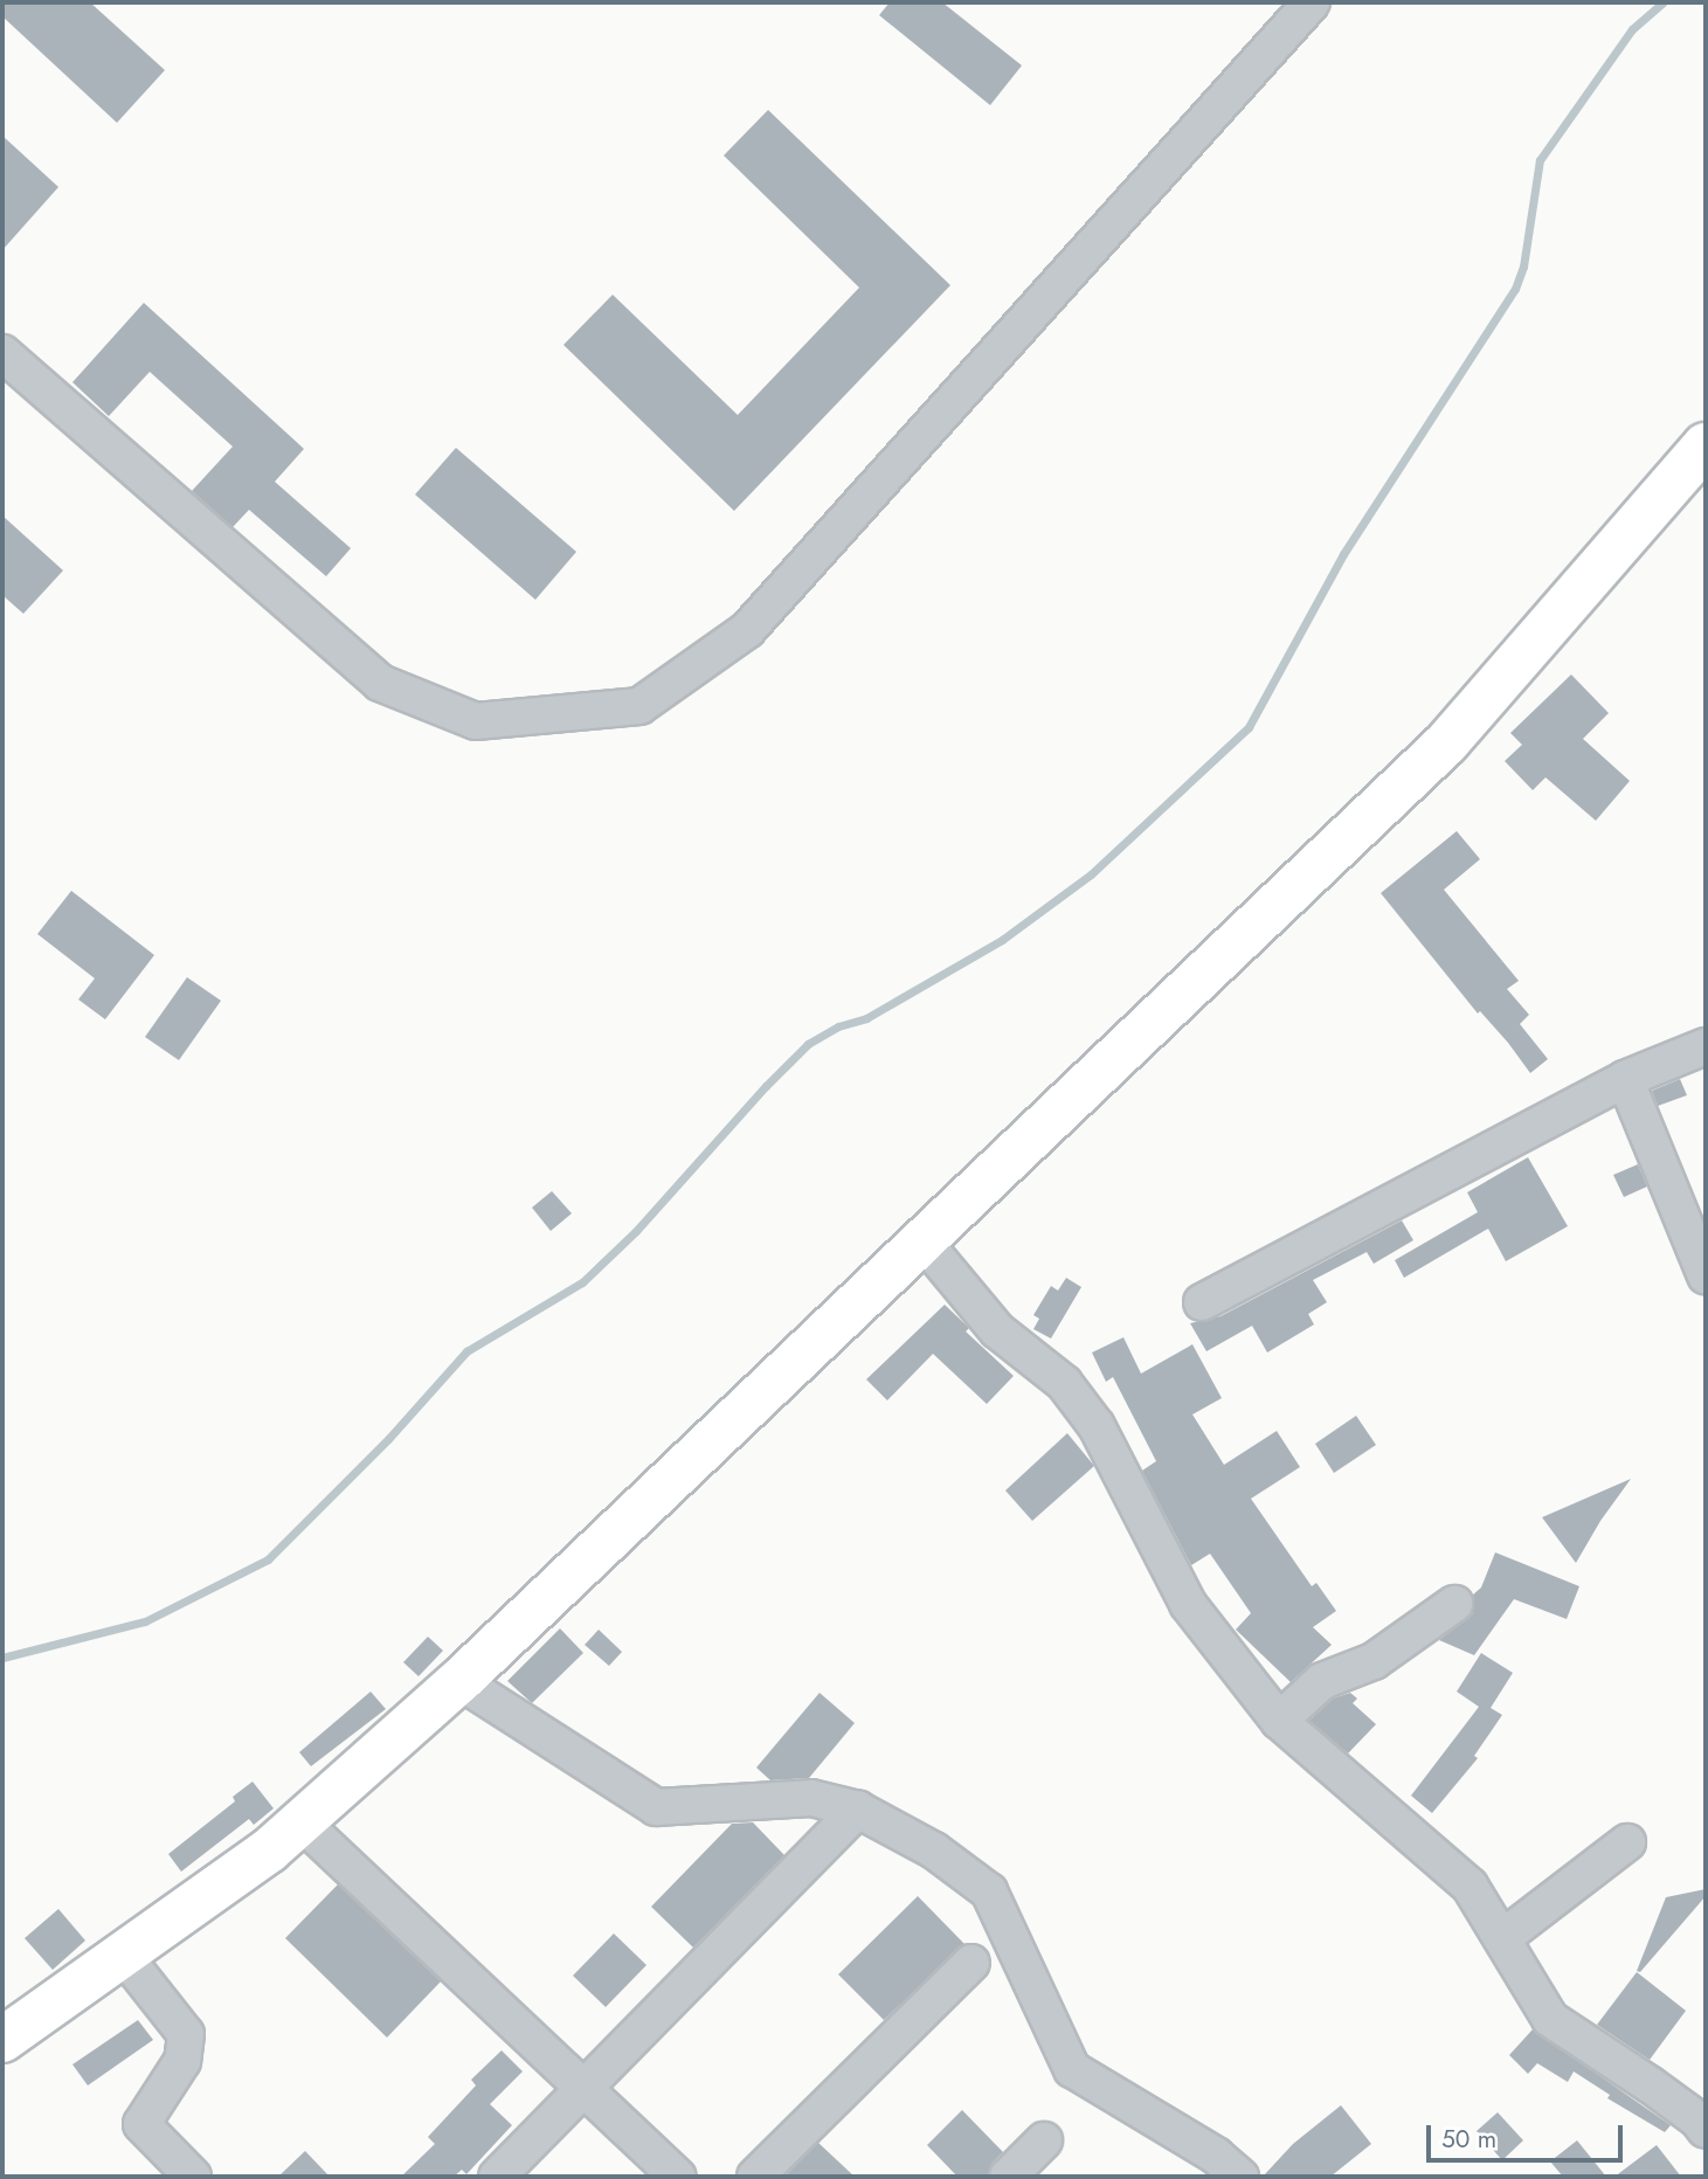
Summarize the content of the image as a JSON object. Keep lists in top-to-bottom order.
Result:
{
  "scale_bar": "50 m"
}
